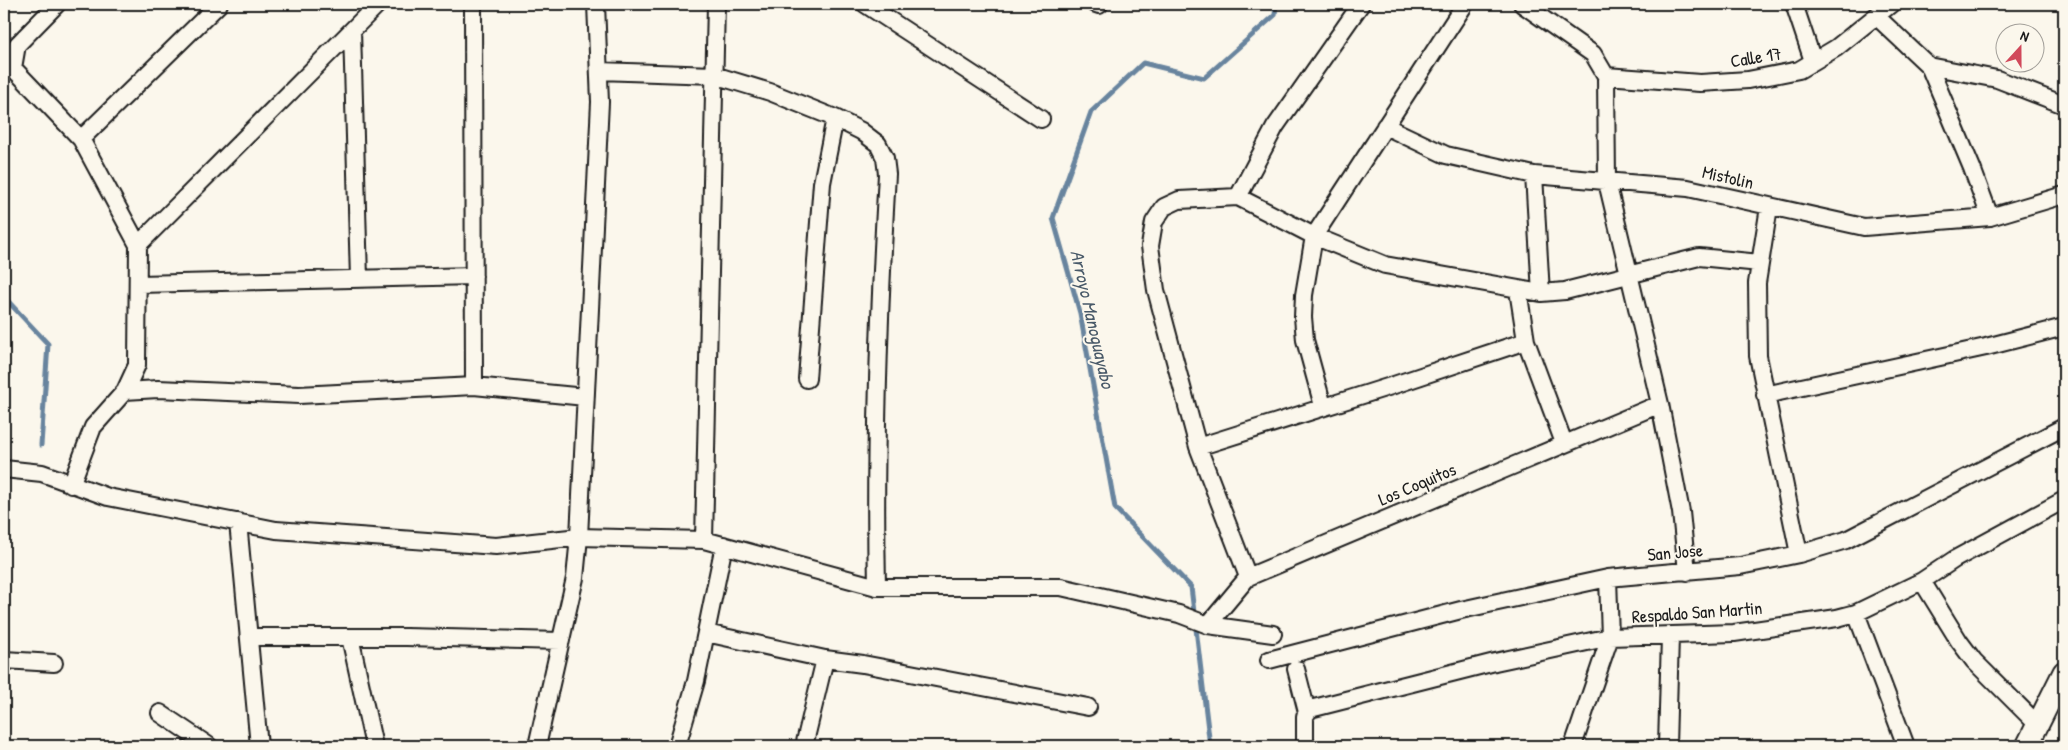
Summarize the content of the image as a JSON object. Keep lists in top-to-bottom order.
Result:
{
  "streets": {
    "street": [
      "Calle 17",
      "Mistolin",
      "Los Coquitos",
      "San Jose",
      "Respaldo San Martin"
    ]
  },
  "water": ["Arroyo Manoguayabo"],
  "north": "top"
}
